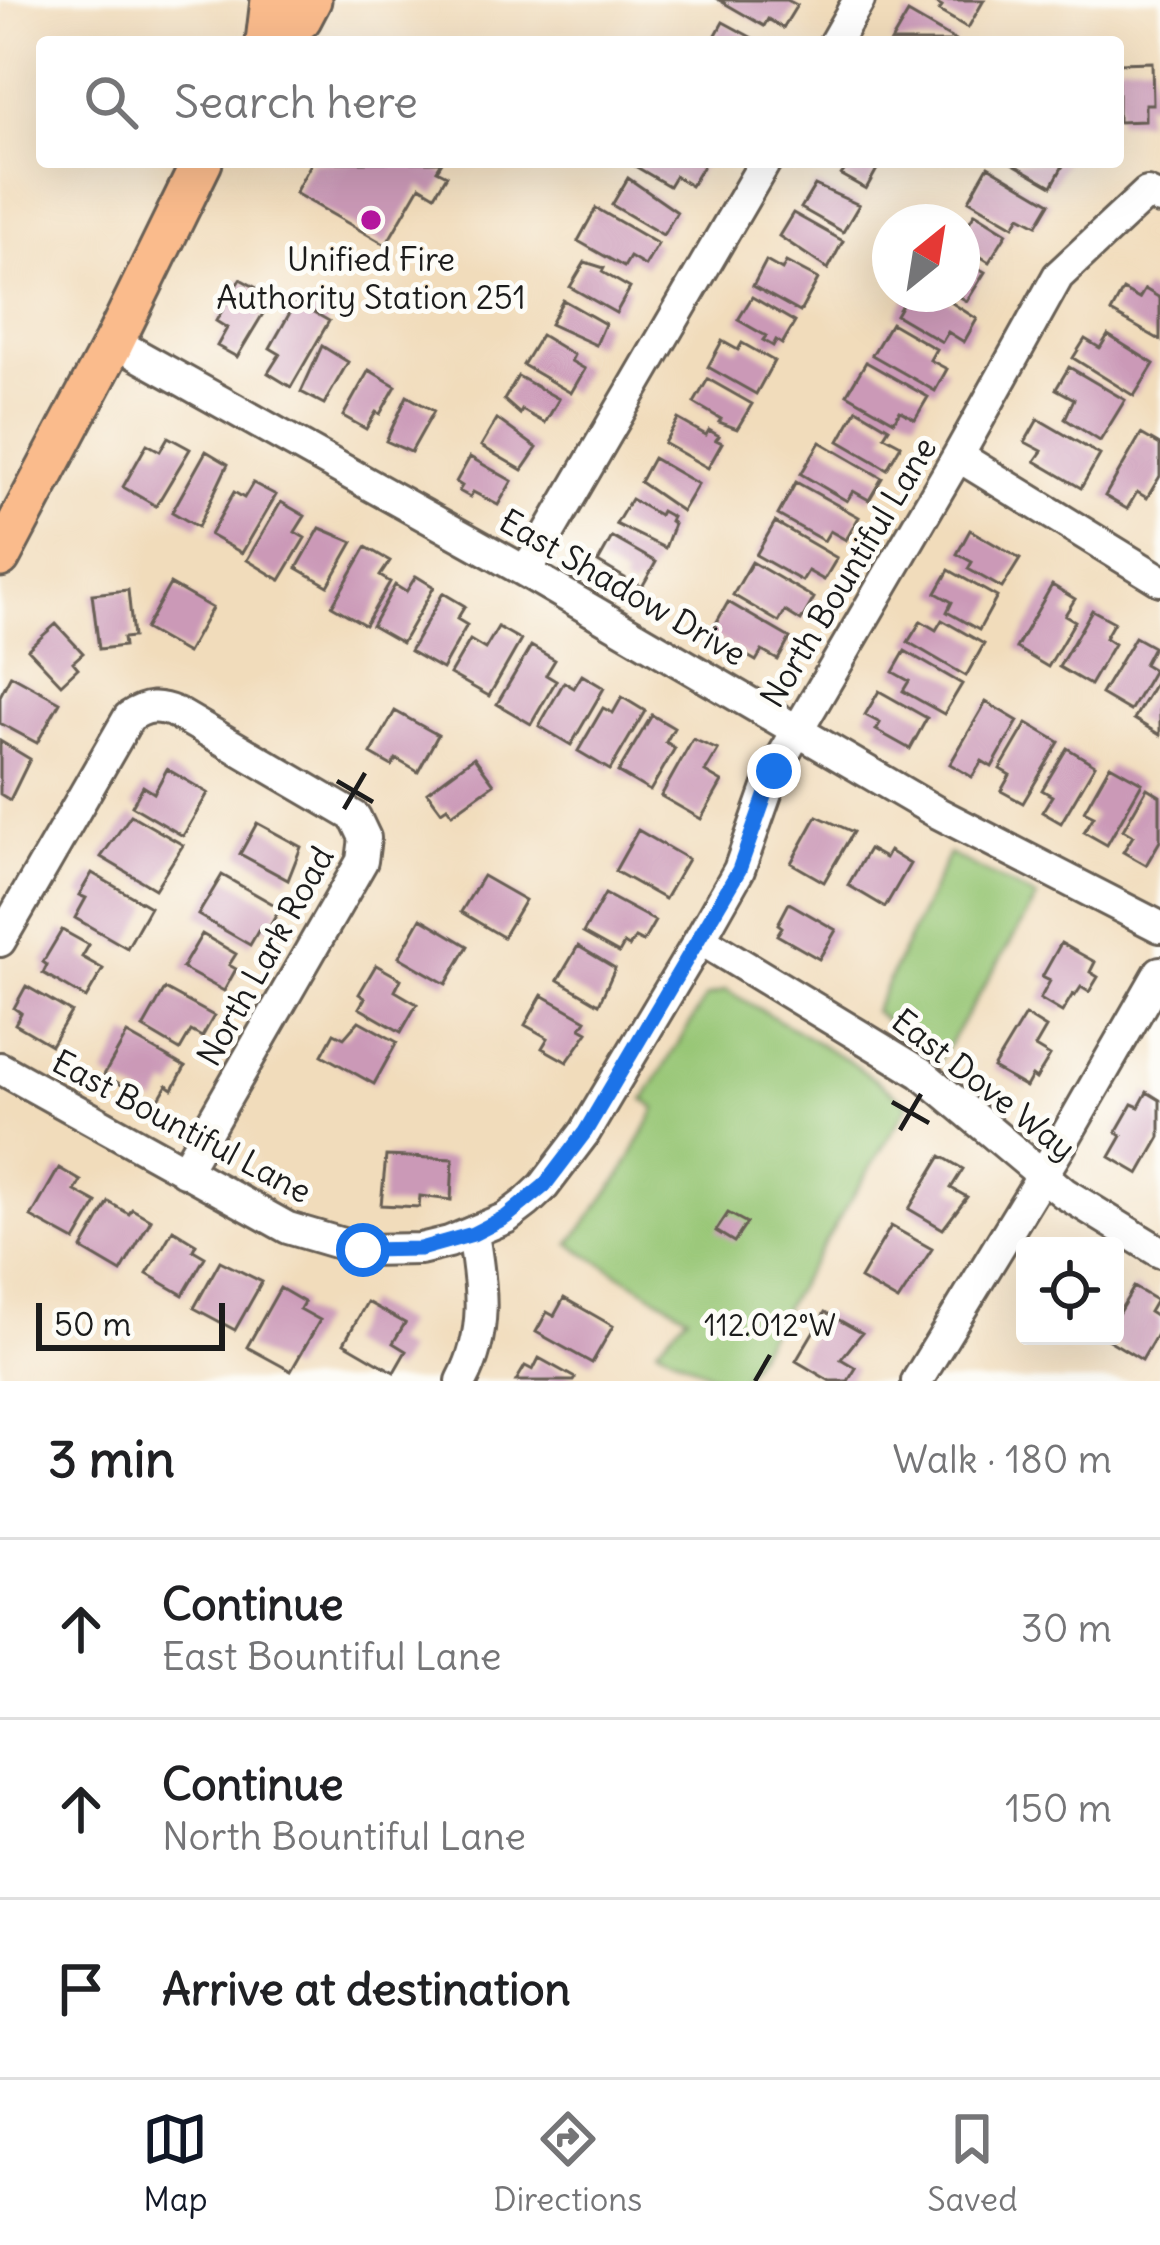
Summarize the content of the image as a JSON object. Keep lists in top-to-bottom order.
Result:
{
  "streets": {
    "street": [
      "North Bountiful Lane",
      "East Shadow Drive",
      "North Lark Road",
      "East Dove Way",
      "East Bountiful Lane"
    ]
  },
  "crossings": [
    ["North Bountiful Lane", "East Shadow Drive"],
    ["North Bountiful Lane", "East Dove Way"],
    ["North Bountiful Lane", "East Bountiful Lane"],
    ["North Lark Road", "East Bountiful Lane"]
  ],
  "places": ["Unified Fire Authority Station 251"],
  "scale_bar": "50 m",
  "north": "top right",
  "page": {
    "search": "Search here",
    "scale": "50 m",
    "heading": ["3 min", "Walk · 180 m"],
    "list": [
      ["Continue", "East Bountiful Lane", "30 m"],
      ["Continue", "North Bountiful Lane", "150 m"],
      "Arrive at destination"
    ],
    "nav": ["Map", "Directions", "Saved"]
  },
  "coordinates": ["112.012°W"]
}
